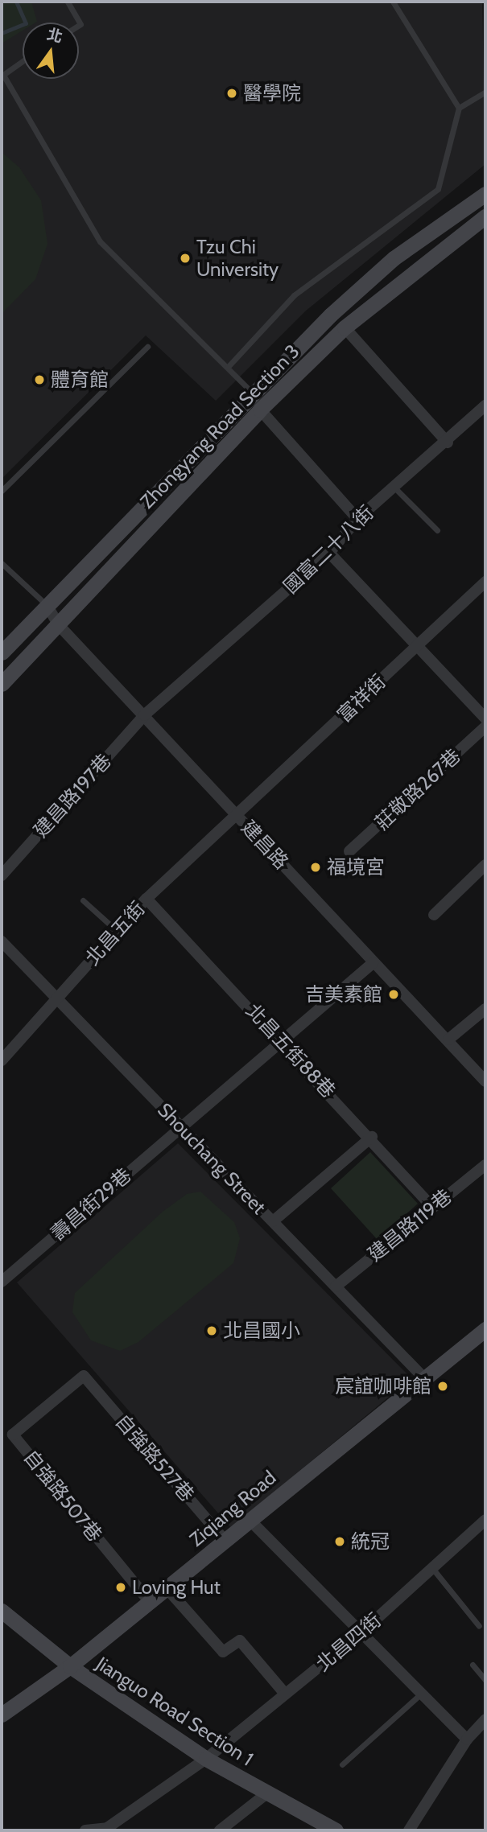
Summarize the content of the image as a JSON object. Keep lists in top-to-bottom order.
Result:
{
  "streets": {
    "street": [
      "Zhongyang Road Section 3",
      "國富二十八街",
      "富祥街",
      "莊敬路267巷",
      "建昌路197巷",
      "建昌路",
      "北昌五街",
      "北昌五街88巷",
      "Shouchang Street",
      "壽昌街29巷",
      "建昌路119巷",
      "自強路527巷",
      "自強路507巷",
      "Ziqiang Road",
      "北昌四街",
      "Jianguo Road Section 1"
    ]
  },
  "crossings": [
    ["Zhongyang Road Section 3", "建昌路"],
    ["國富二十八街", "建昌路197巷"],
    ["國富二十八街", "建昌路"],
    ["富祥街", "建昌路"],
    ["富祥街", "北昌五街"],
    ["建昌路197巷", "建昌路"],
    ["建昌路", "北昌五街"],
    ["建昌路", "壽昌街29巷"],
    ["北昌五街", "北昌五街88巷"],
    ["北昌五街", "Shouchang Street"],
    ["北昌五街88巷", "壽昌街29巷"],
    ["北昌五街88巷", "建昌路119巷"],
    ["Shouchang Street", "壽昌街29巷"],
    ["Shouchang Street", "建昌路119巷"],
    ["Shouchang Street", "Ziqiang Road"],
    ["自強路527巷", "自強路507巷"],
    ["自強路527巷", "Ziqiang Road"],
    ["自強路507巷", "Ziqiang Road"],
    ["Ziqiang Road", "Jianguo Road Section 1"],
    ["北昌四街", "Jianguo Road Section 1"]
  ],
  "places": [
    "醫學院",
    "Tzu Chi University",
    "體育館",
    "福境宮",
    "吉美素館",
    "北昌國小",
    "宸誼咖啡館",
    "統冠",
    "Loving Hut"
  ],
  "north": "top"
}
